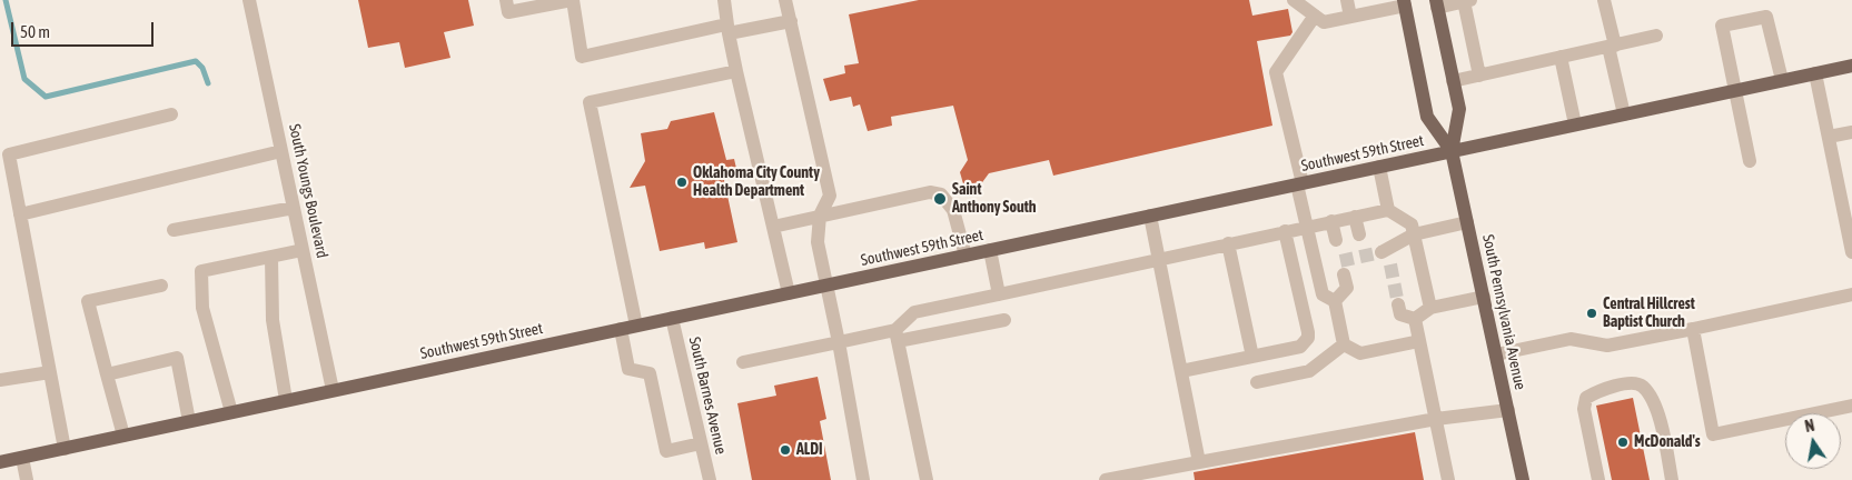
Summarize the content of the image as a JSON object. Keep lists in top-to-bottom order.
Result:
{
  "streets": {
    "main road": ["Southwest 59th Street", "South Pennsylvania Avenue"],
    "street": ["South Youngs Boulevard", "South Barnes Avenue"]
  },
  "crossings": [
    ["Southwest 59th Street", "South Youngs Boulevard"],
    ["Southwest 59th Street", "South Pennsylvania Avenue"],
    ["Southwest 59th Street", "South Barnes Avenue"]
  ],
  "places": [
    "Oklahoma City County Health Department",
    "Saint Anthony South",
    "Central Hillcrest Baptist Church",
    "McDonald's",
    "ALDI"
  ],
  "scale_bar": "50 m",
  "north": "top"
}
